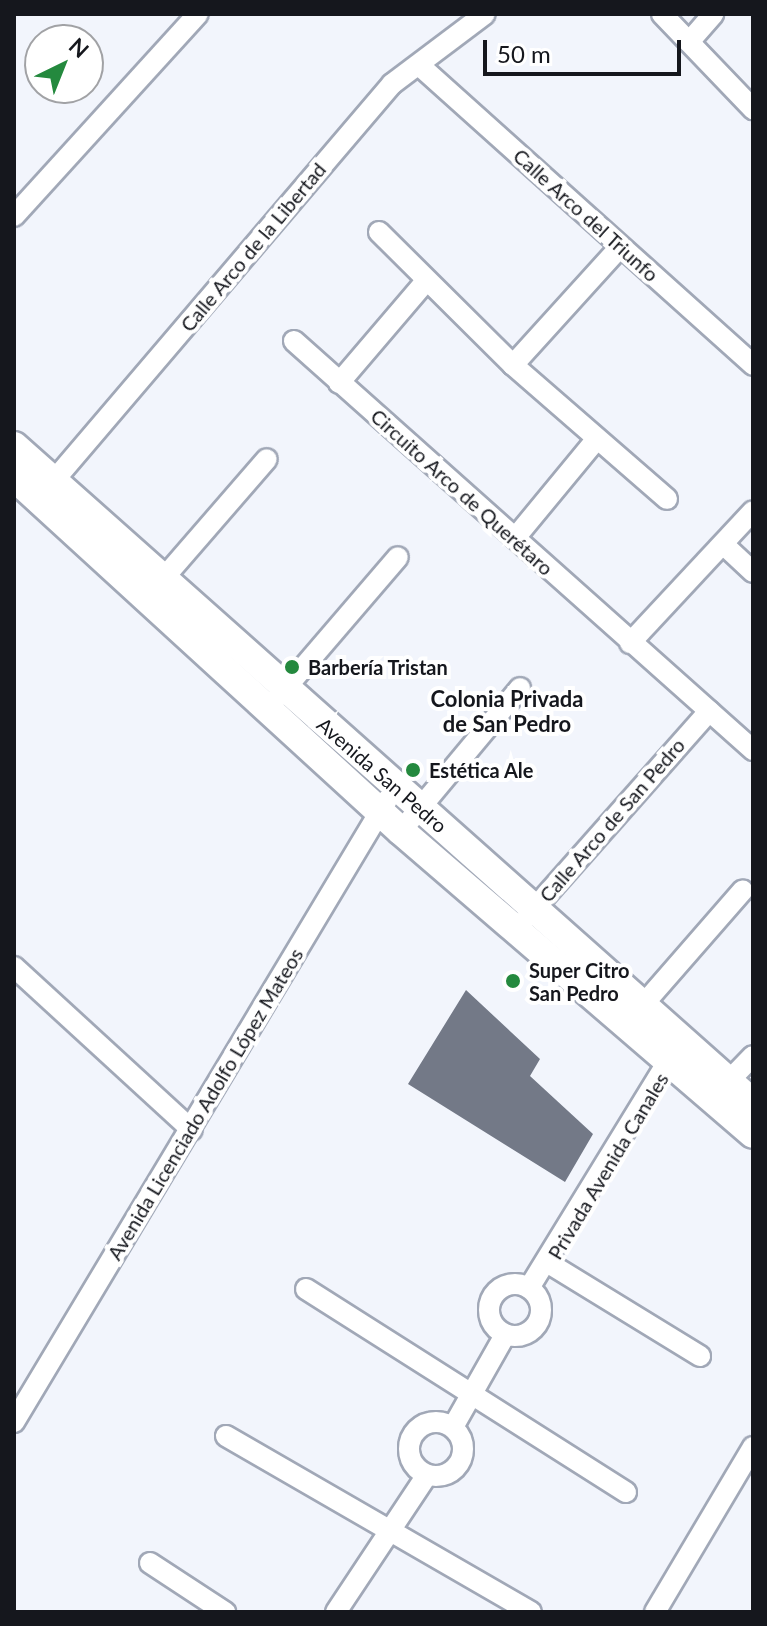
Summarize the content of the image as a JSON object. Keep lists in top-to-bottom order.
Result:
{
  "streets": {
    "main road": ["Avenida San Pedro"],
    "street": [
      "Calle Arco del Triunfo",
      "Calle Arco de la Libertad",
      "Circuito Arco de Querétaro",
      "Calle Arco de San Pedro",
      "Avenida Licenciado Adolfo López Mateos",
      "Privada Avenida Canales"
    ]
  },
  "crossings": [
    ["Calle Arco del Triunfo", "Calle Arco de la Libertad"],
    ["Calle Arco de la Libertad", "Avenida San Pedro"],
    ["Circuito Arco de Querétaro", "Calle Arco de San Pedro"],
    ["Avenida San Pedro", "Calle Arco de San Pedro"],
    ["Avenida San Pedro", "Avenida Licenciado Adolfo López Mateos"],
    ["Avenida San Pedro", "Privada Avenida Canales"]
  ],
  "districts": ["Colonia Privada de San Pedro"],
  "places": ["Barbería Tristan", "Estética Ale", "Super Citro San Pedro"],
  "scale_bar": "50 m",
  "north": "top right"
}
